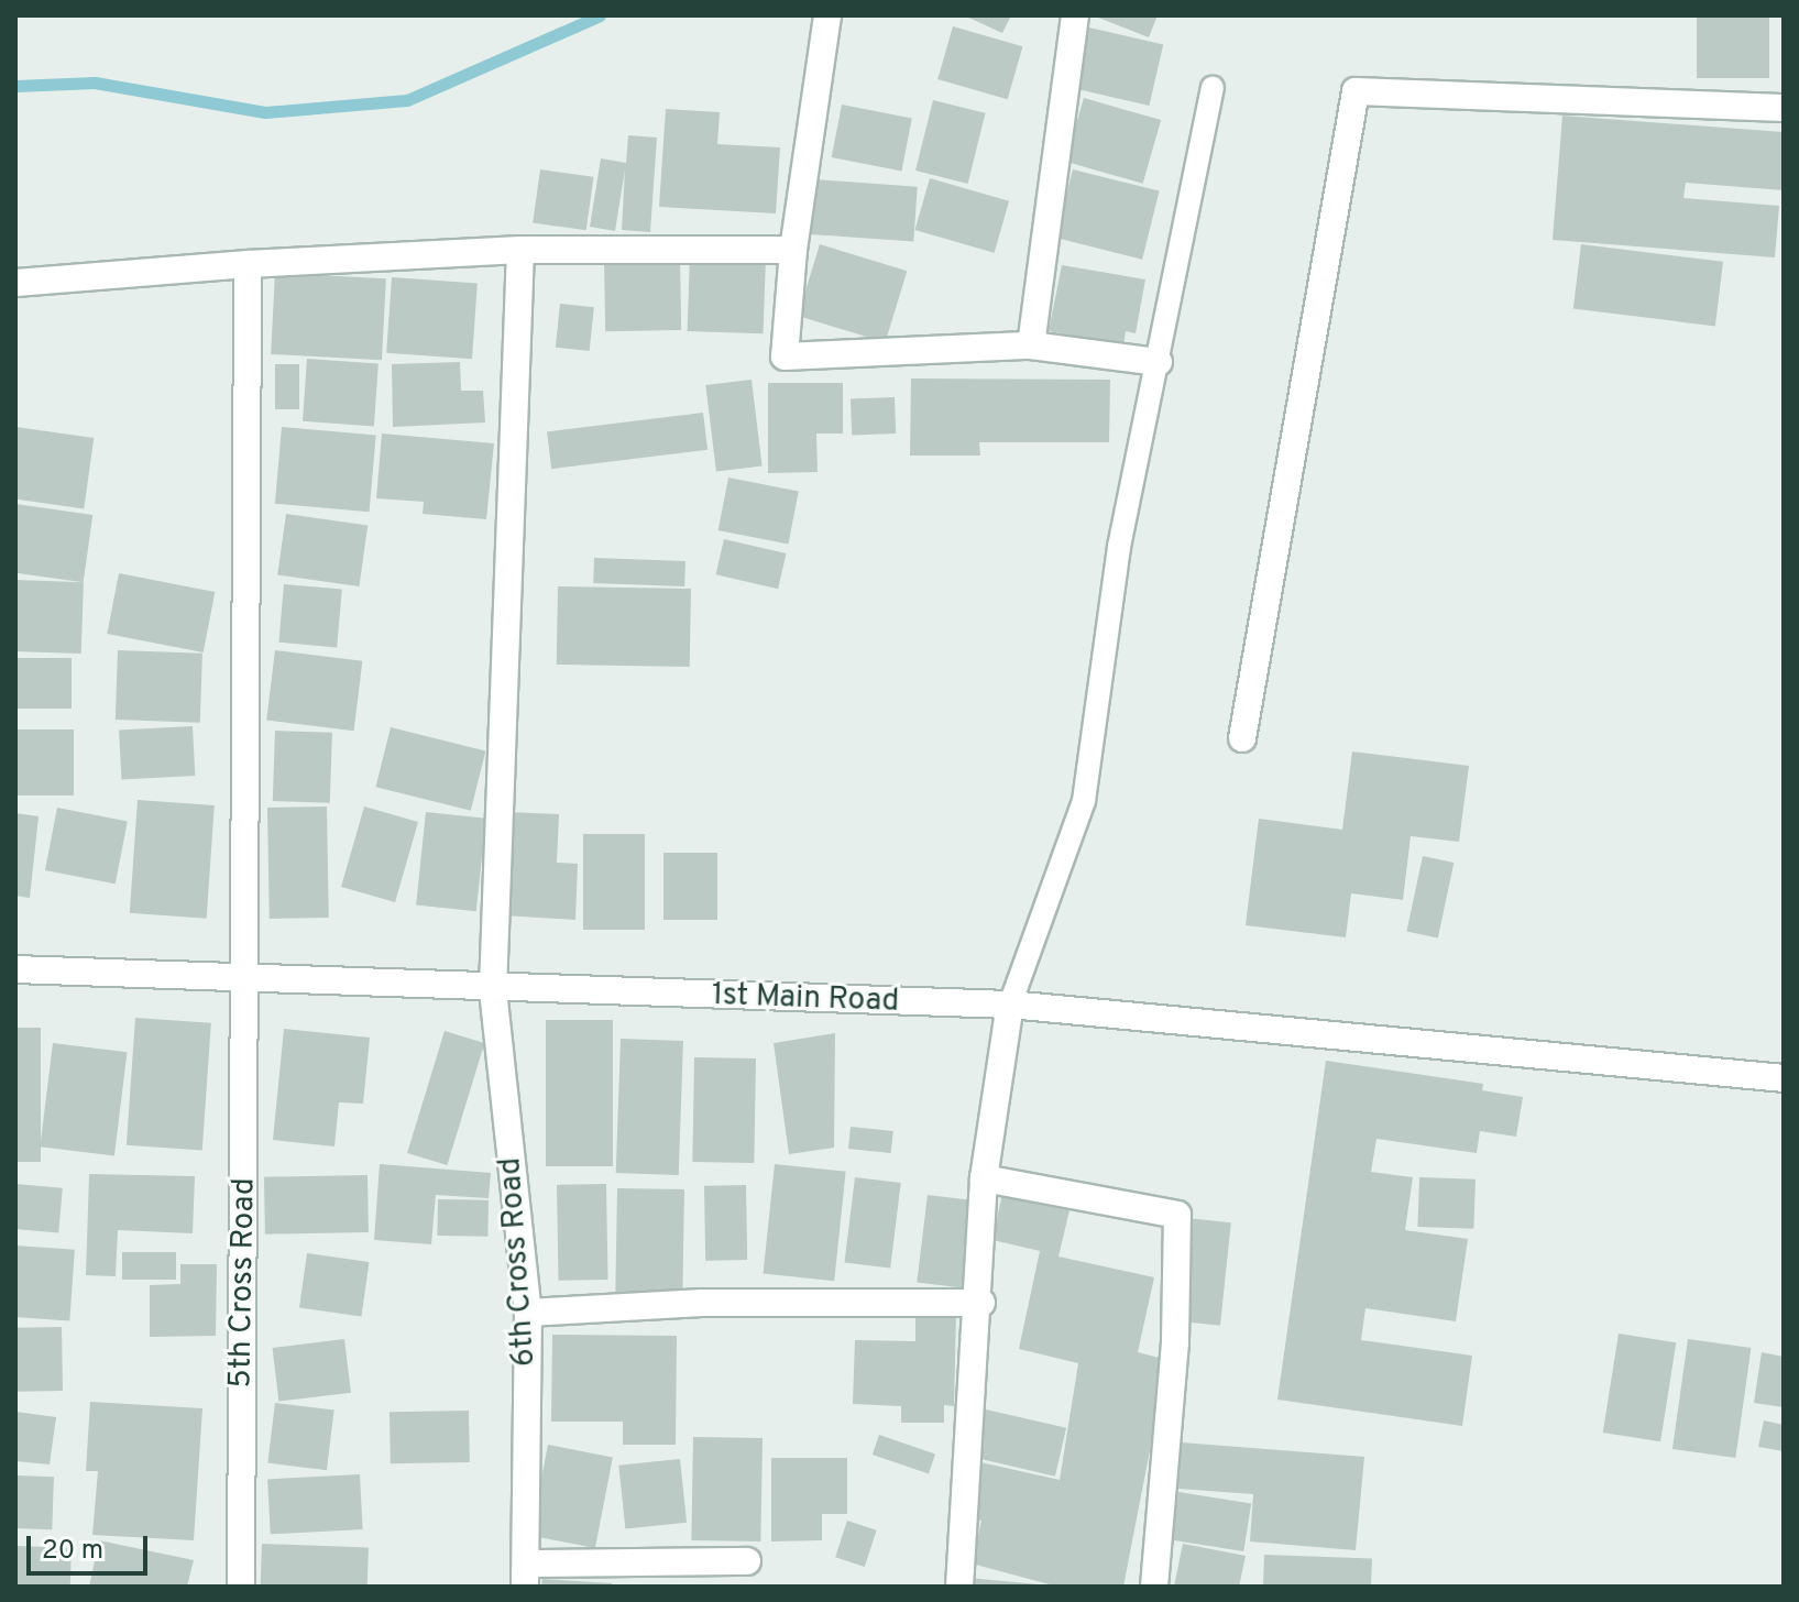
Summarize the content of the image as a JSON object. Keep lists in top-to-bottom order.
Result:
{
  "streets": {
    "street": ["1st Main Road", "6th Cross Road", "5th Cross Road"]
  },
  "crossings": [
    ["1st Main Road", "6th Cross Road"],
    ["1st Main Road", "5th Cross Road"]
  ],
  "scale_bar": "20 m"
}
